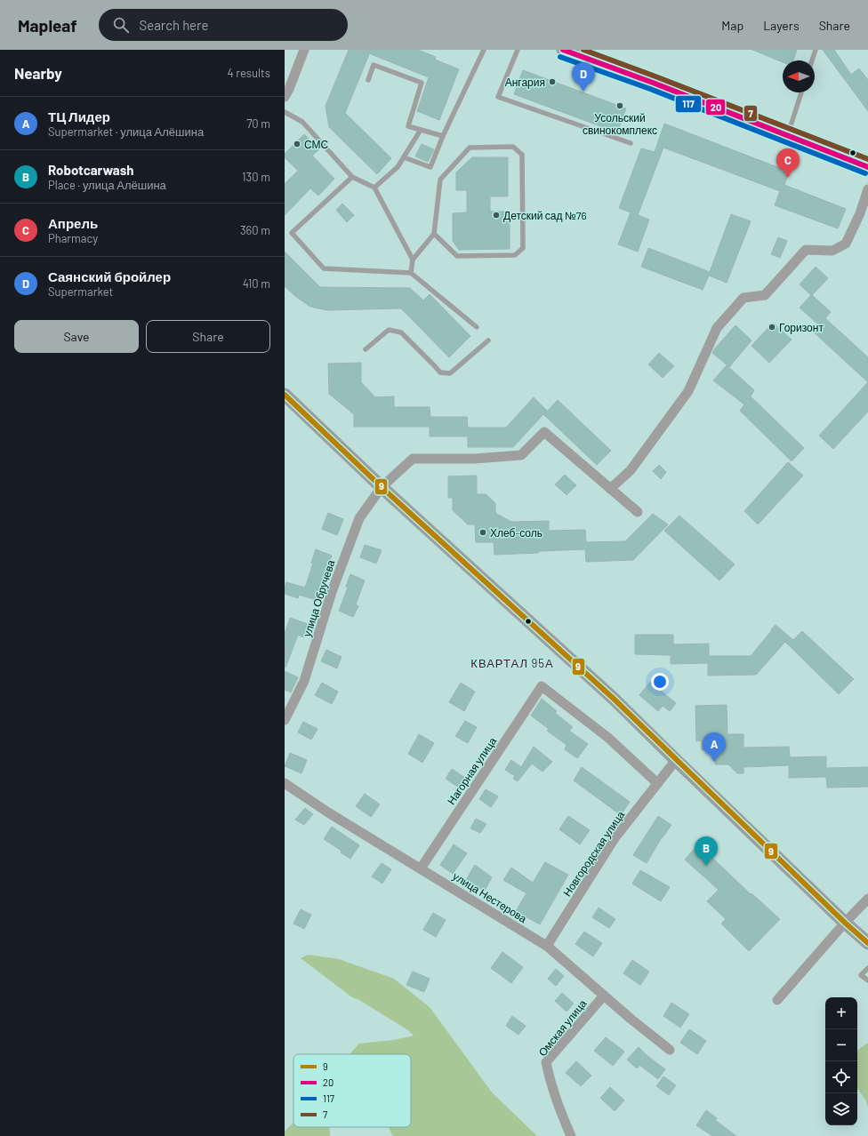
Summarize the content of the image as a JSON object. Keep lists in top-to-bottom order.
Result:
{
  "streets": {
    "street": [
      "улица Обручева",
      "Нагорная улица",
      "Новгородская улица",
      "улица Нестерова",
      "Омская улица"
    ]
  },
  "crossings": [
    ["Нагорная улица", "Новгородская улица"],
    ["Нагорная улица", "улица Нестерова"],
    ["Новгородская улица", "улица Нестерова"],
    ["улица Нестерова", "Омская улица"]
  ],
  "districts": ["КВАРТАЛ 95А"],
  "places": [
    "Ангария",
    "Усольский свинокомплекс",
    "СМС",
    "Детский сад №76",
    "Горизонт",
    "Хлеб-соль"
  ],
  "lines": [
    "transit line 20",
    "transit line 7",
    "transit line 117",
    "transit line 9"
  ],
  "legend": [
    "9",
    "20",
    "117",
    "7"
  ],
  "north": "left",
  "page": {
    "header": "Mapleaf",
    "search": "Search here",
    "nav": ["Map", "Layers", "Share"],
    "heading": ["Nearby", "4 results"],
    "pins": [
      "D",
      "C",
      "A",
      "B"
    ],
    "list": [
      {
        "mark": "A",
        "name": "ТЦ Лидер",
        "note": "Supermarket · улица Алёшина",
        "value": "70 m"
      },
      {
        "mark": "B",
        "name": "Robotcarwash",
        "note": "Place · улица Алёшина",
        "value": "130 m"
      },
      {
        "mark": "C",
        "name": "Апрель",
        "note": "Pharmacy",
        "value": "360 m"
      },
      {
        "mark": "D",
        "name": "Саянский бройлер",
        "note": "Supermarket",
        "value": "410 m"
      }
    ],
    "buttons": ["Save", "Share"],
    "map_buttons": ["+", "−"]
  }
}
